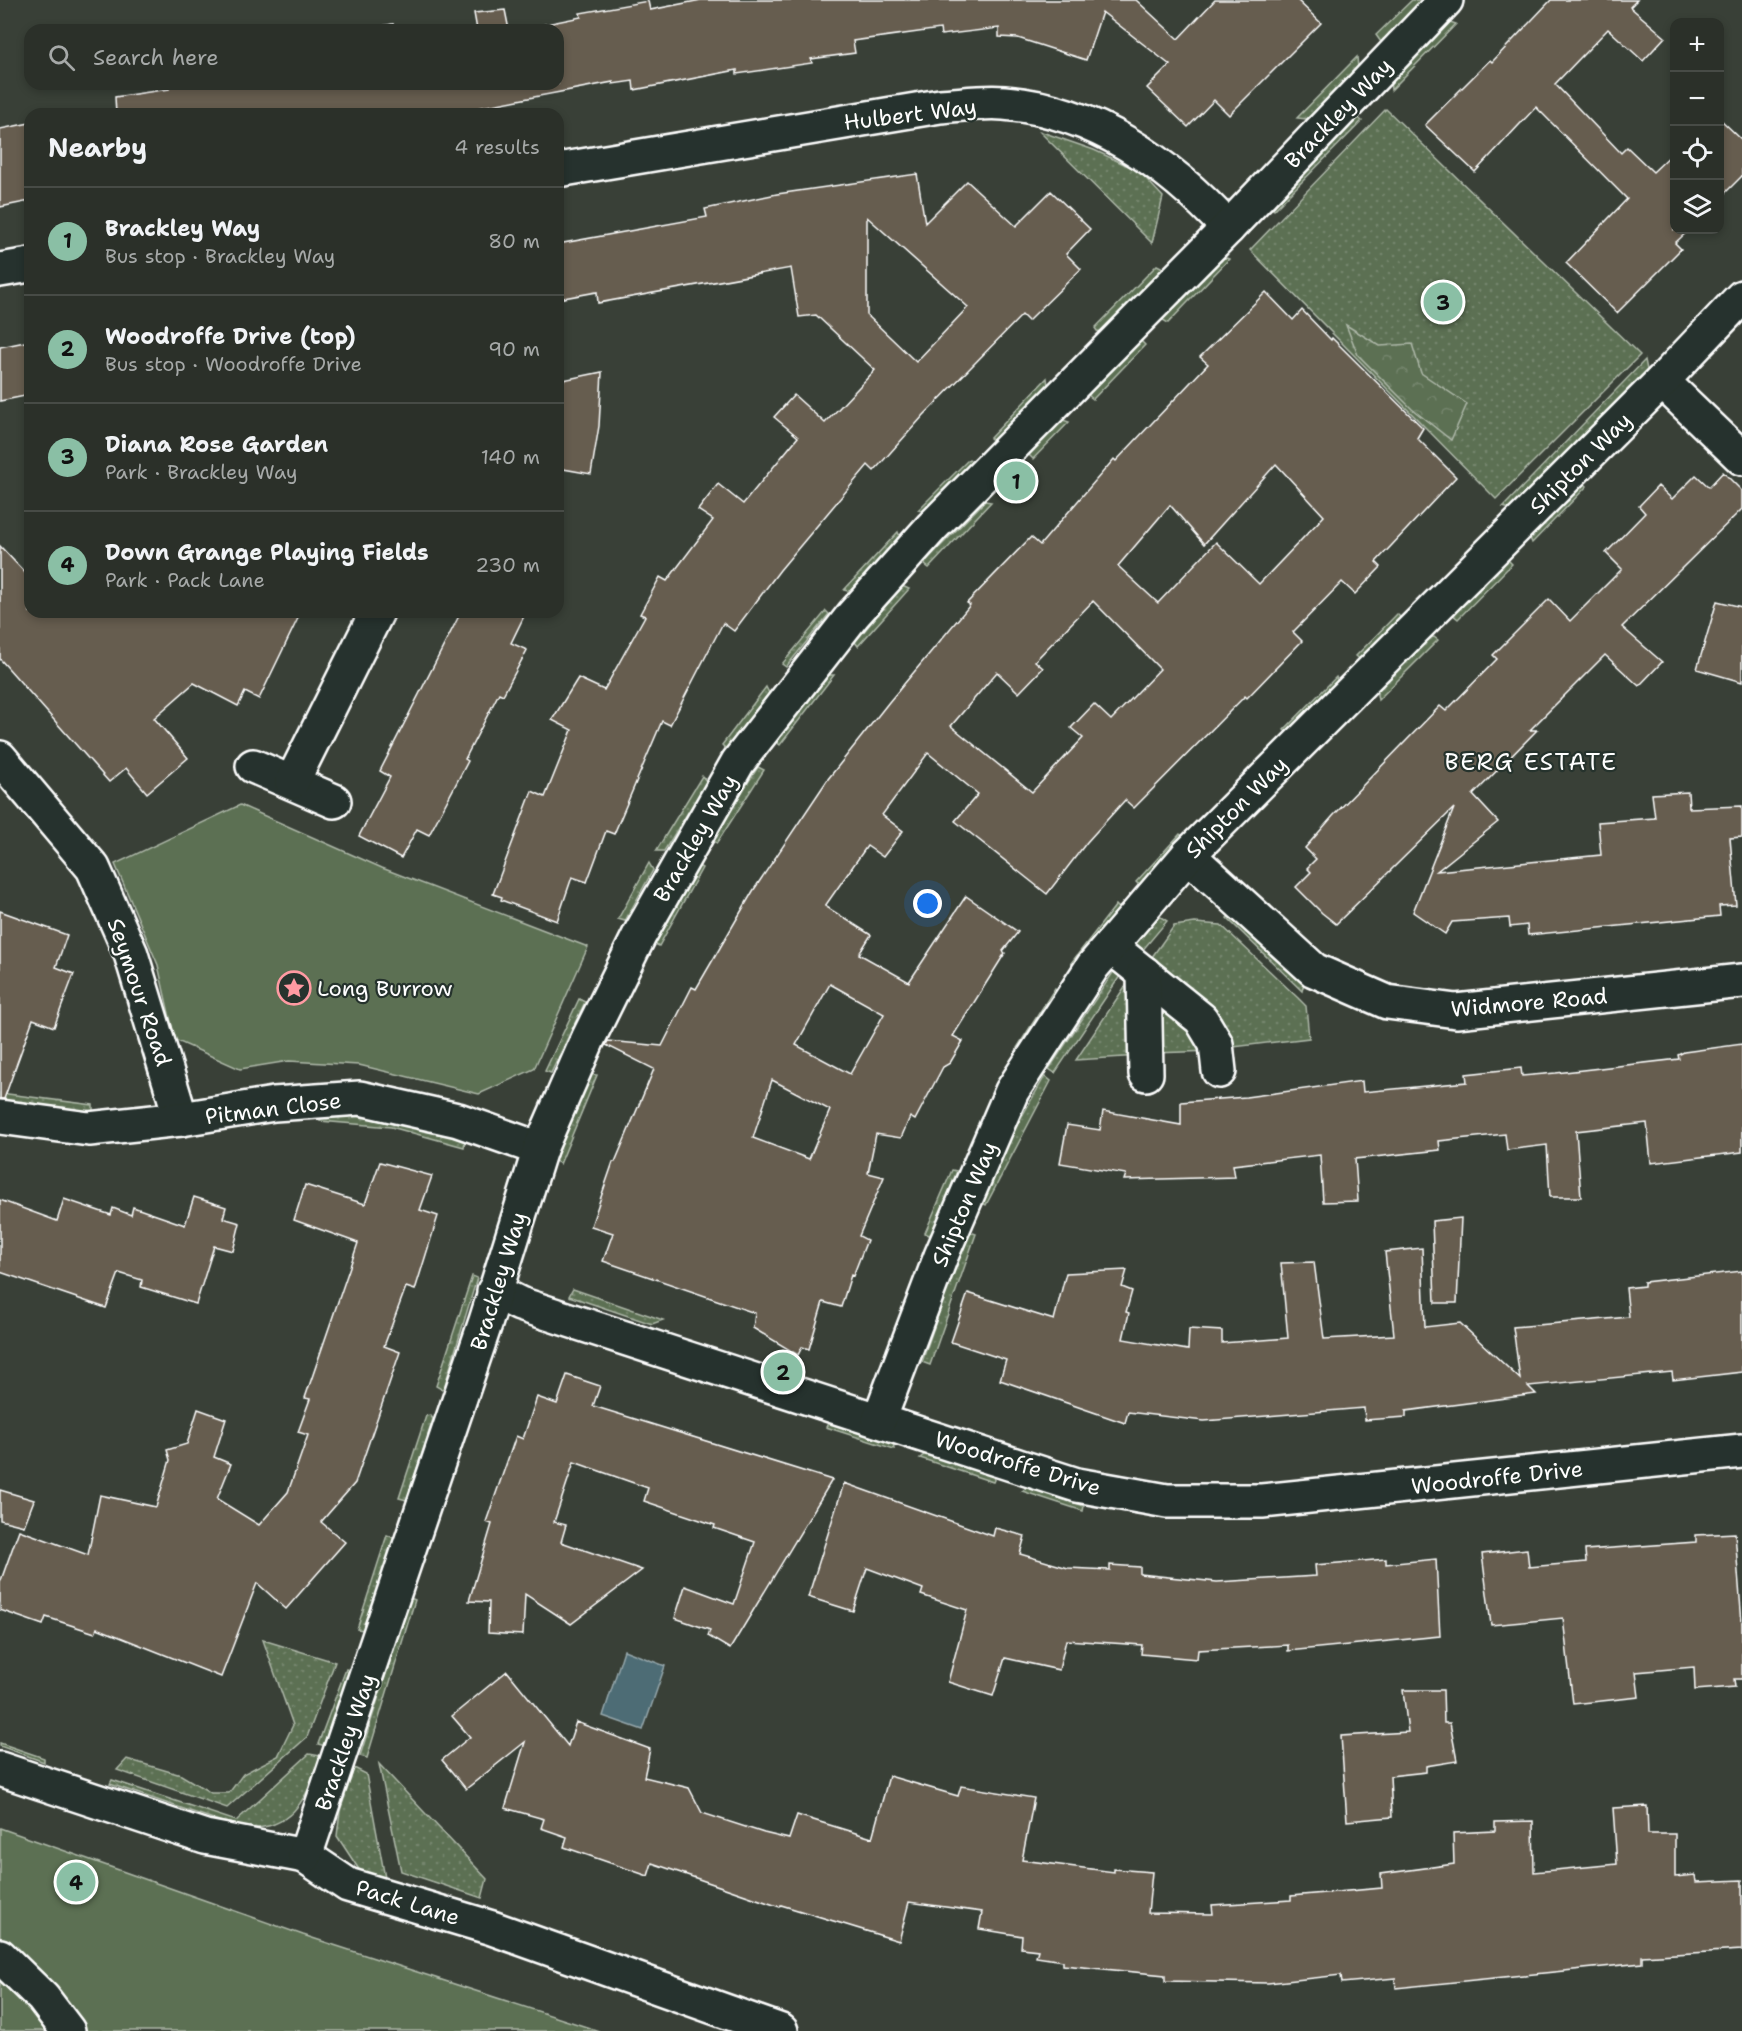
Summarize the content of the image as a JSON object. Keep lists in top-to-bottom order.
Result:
{
  "streets": {
    "street": [
      "Brackley Way",
      "Hulbert Way",
      "Shipton Way",
      "Seymour Road",
      "Widmore Road",
      "Pitman Close",
      "Woodroffe Drive",
      "Pack Lane"
    ]
  },
  "crossings": [
    ["Brackley Way", "Hulbert Way"],
    ["Brackley Way", "Pitman Close"],
    ["Brackley Way", "Woodroffe Drive"],
    ["Brackley Way", "Pack Lane"],
    ["Shipton Way", "Widmore Road"],
    ["Shipton Way", "Woodroffe Drive"],
    ["Seymour Road", "Pitman Close"]
  ],
  "districts": ["BERG ESTATE"],
  "places": {
    "place": ["Long Burrow"]
  },
  "page": {
    "map_buttons": ["+", "−"],
    "search": "Search here",
    "heading": ["Nearby", "4 results"],
    "list": [
      {
        "mark": "1",
        "name": "Brackley Way",
        "note": "Bus stop · Brackley Way",
        "value": "80 m"
      },
      {
        "mark": "2",
        "name": "Woodroffe Drive (top)",
        "note": "Bus stop · Woodroffe Drive",
        "value": "90 m"
      },
      {
        "mark": "3",
        "name": "Diana Rose Garden",
        "note": "Park · Brackley Way",
        "value": "140 m"
      },
      {
        "mark": "4",
        "name": "Down Grange Playing Fields",
        "note": "Park · Pack Lane",
        "value": "230 m"
      }
    ],
    "pins": [
      "3",
      "1",
      "2",
      "4"
    ]
  }
}
